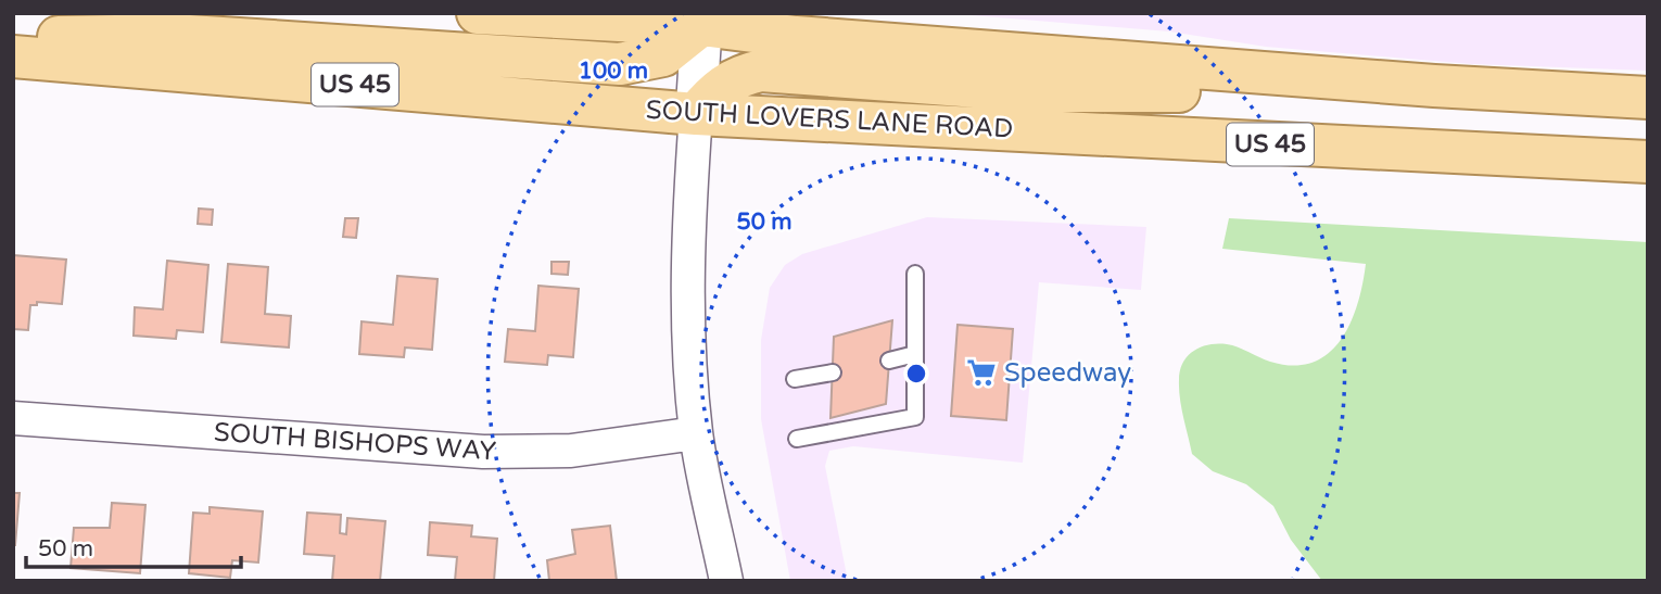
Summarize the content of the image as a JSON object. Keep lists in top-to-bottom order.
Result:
{
  "streets": {
    "main road": ["US 45", "SOUTH LOVERS LANE ROAD"],
    "street": ["SOUTH BISHOPS WAY"]
  },
  "places": {
    "supermarket": ["Speedway"]
  },
  "scale_bar": "50 m",
  "rings": ["100 m", "50 m"]
}
